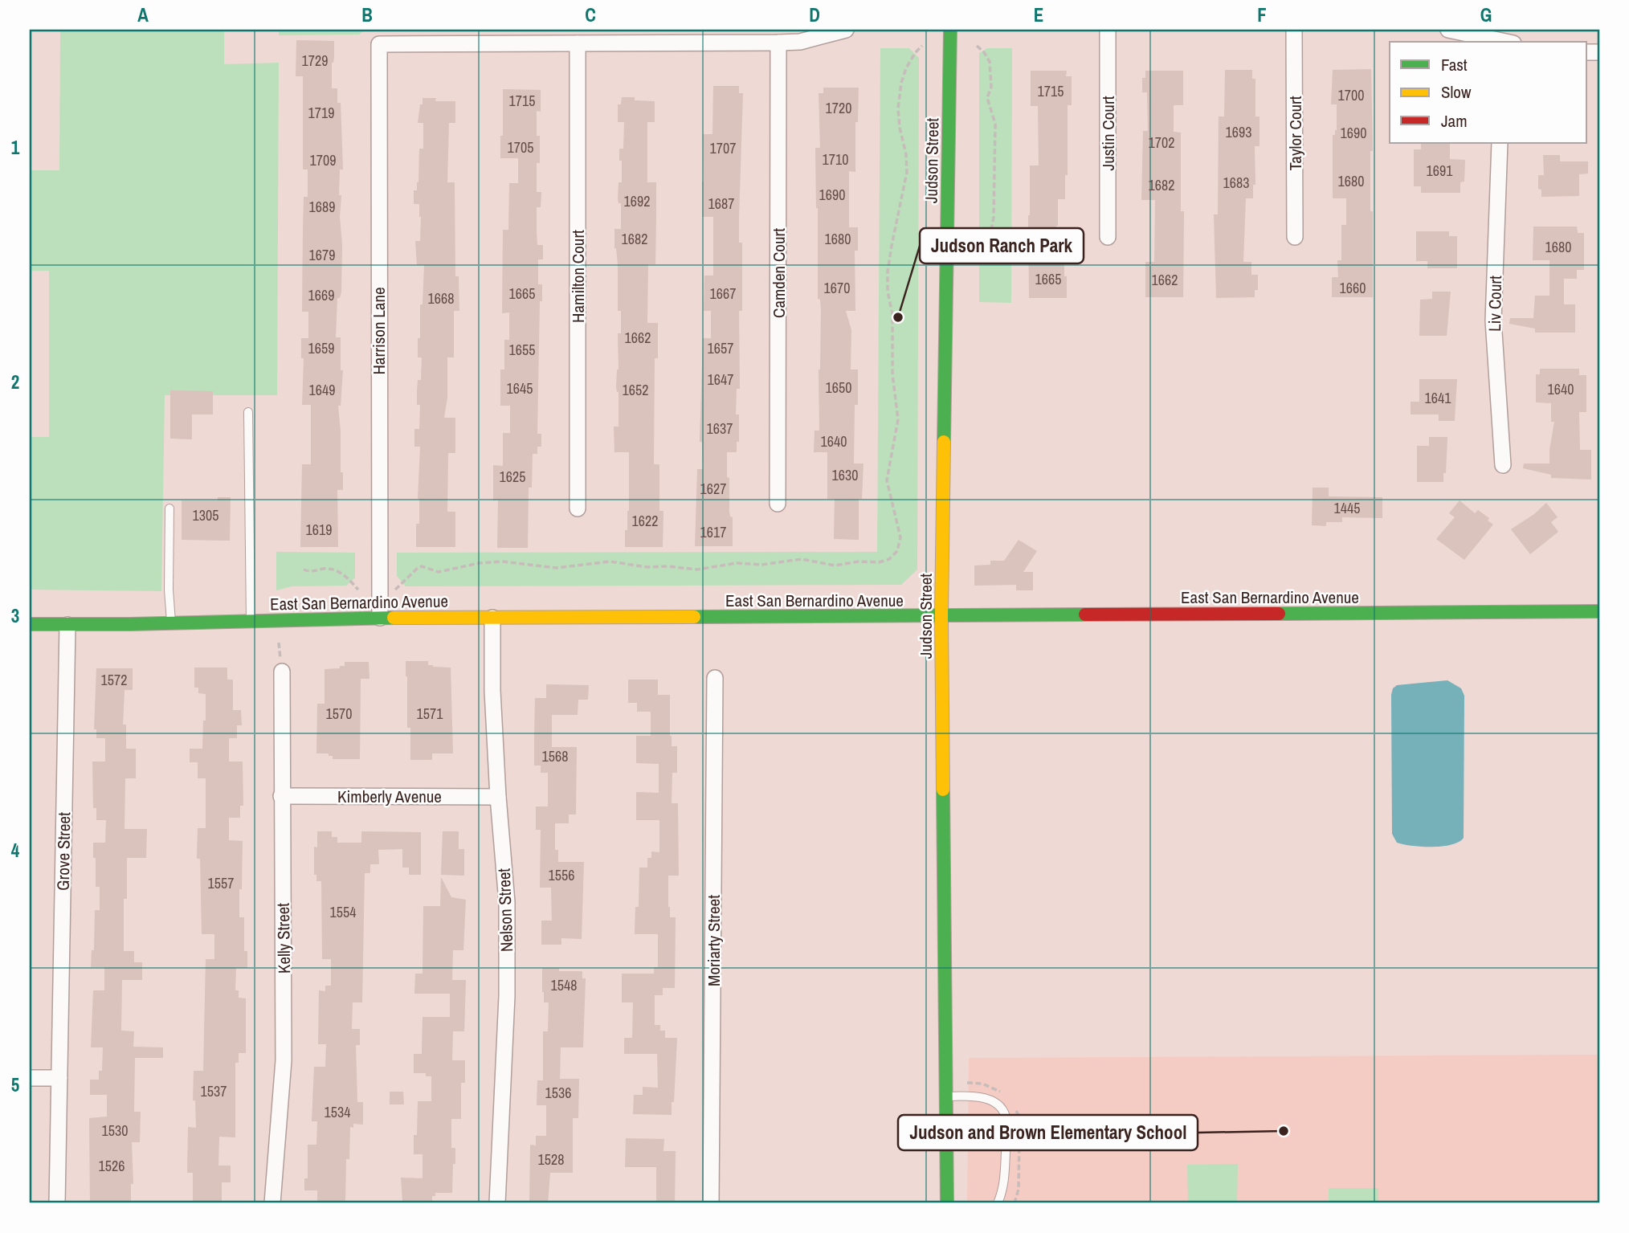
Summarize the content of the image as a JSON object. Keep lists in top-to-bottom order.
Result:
{
  "streets": {
    "street": [
      "Justin Court",
      "Taylor Court",
      "Judson Street",
      "Camden Court",
      "Hamilton Court",
      "Liv Court",
      "Harrison Lane",
      "East San Bernardino Avenue",
      "Kimberly Avenue",
      "Grove Street",
      "Nelson Street",
      "Kelly Street",
      "Moriarty Street"
    ]
  },
  "crossings": [
    ["Judson Street", "East San Bernardino Avenue"],
    ["Hamilton Court", "Harrison Lane"],
    ["Harrison Lane", "East San Bernardino Avenue"],
    ["East San Bernardino Avenue", "Grove Street"],
    ["East San Bernardino Avenue", "Nelson Street"],
    ["Kimberly Avenue", "Nelson Street"],
    ["Kimberly Avenue", "Kelly Street"]
  ],
  "places": ["Judson Ranch Park", "Judson and Brown Elementary School"],
  "house_numbers": [
    "1729",
    "1715",
    "1700",
    "1715",
    "1720",
    "1719",
    "1693",
    "1690",
    "1702",
    "1705",
    "1707",
    "1710",
    "1709",
    "1691",
    "1680",
    "1683",
    "1682",
    "1690",
    "1692",
    "1687",
    "1689",
    "1682",
    "1680",
    "1680",
    "1679",
    "1665",
    "1662",
    "1670",
    "1660",
    "1665",
    "1667",
    "1669",
    "1668",
    "1662",
    "1659",
    "1657",
    "1655",
    "1647",
    "1650",
    "1645",
    "1640",
    "1649",
    "1652",
    "1641",
    "1637",
    "1640",
    "1630",
    "1625",
    "1627",
    "1445",
    "1305",
    "1622",
    "1619",
    "1617",
    "1572",
    "1570",
    "1571",
    "1568",
    "1556",
    "1557",
    "1554",
    "1548",
    "1537",
    "1536",
    "1534",
    "1530",
    "1528",
    "1526"
  ],
  "legend": ["Fast", "Slow", "Jam"],
  "grid": {
    "columns": [
      "A",
      "B",
      "C",
      "D",
      "E",
      "F",
      "G"
    ],
    "rows": [
      "1",
      "2",
      "3",
      "4",
      "5"
    ]
  }
}
